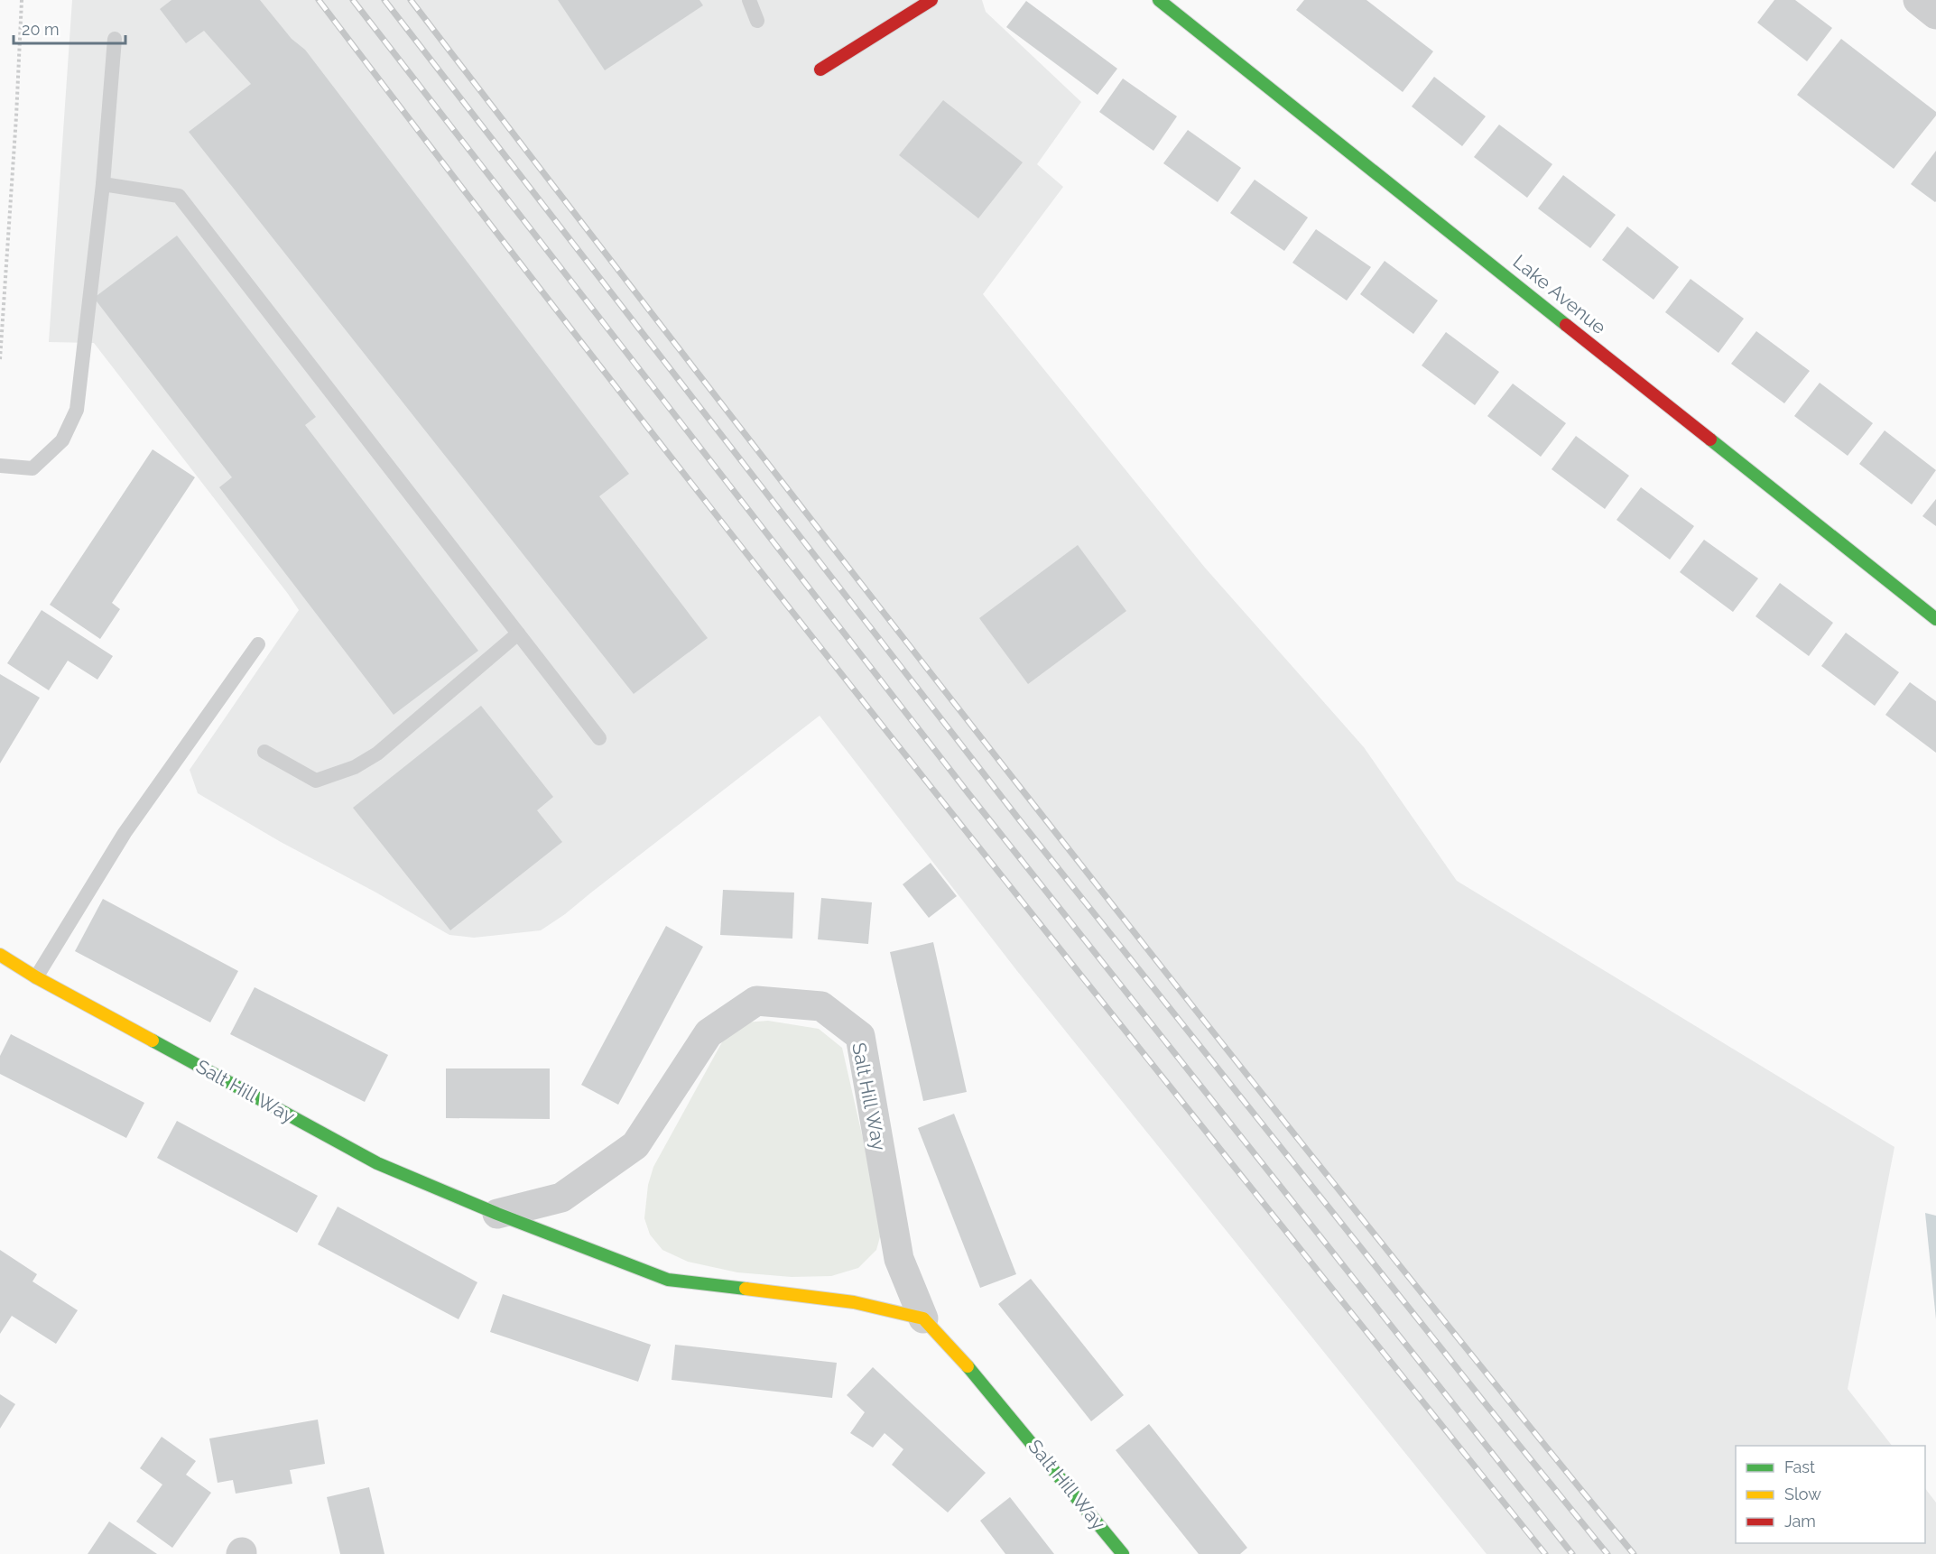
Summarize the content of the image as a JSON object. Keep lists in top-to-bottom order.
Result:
{
  "streets": {
    "street": ["Lake Avenue", "Salt Hill Way"]
  },
  "legend": ["Fast", "Slow", "Jam"],
  "scale_bar": "20 m"
}
